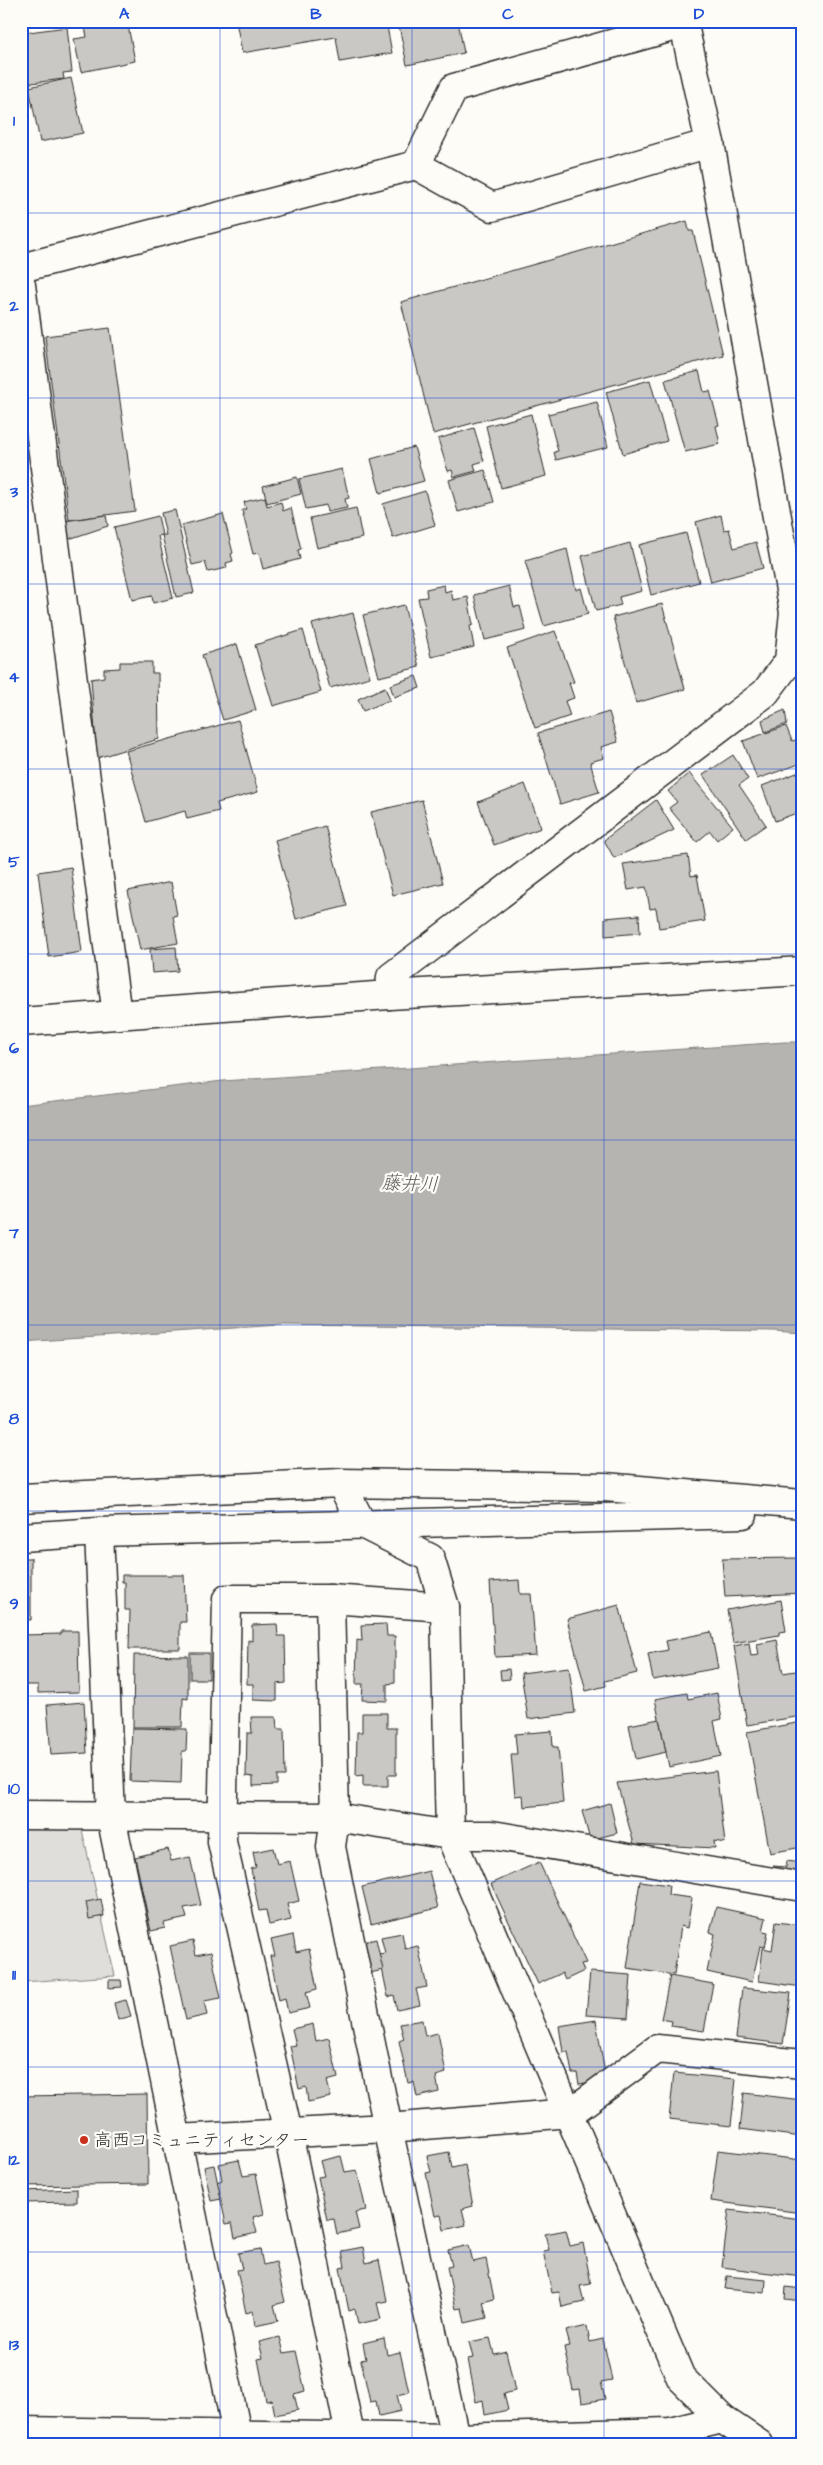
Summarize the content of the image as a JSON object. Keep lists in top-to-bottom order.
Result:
{
  "water": ["藤井川"],
  "places": ["高西コミュニティセンター"],
  "grid": {
    "columns": [
      "A",
      "B",
      "C",
      "D"
    ],
    "rows": [
      "1",
      "2",
      "3",
      "4",
      "5",
      "6",
      "7",
      "8",
      "9",
      "10",
      "11",
      "12",
      "13"
    ]
  }
}
